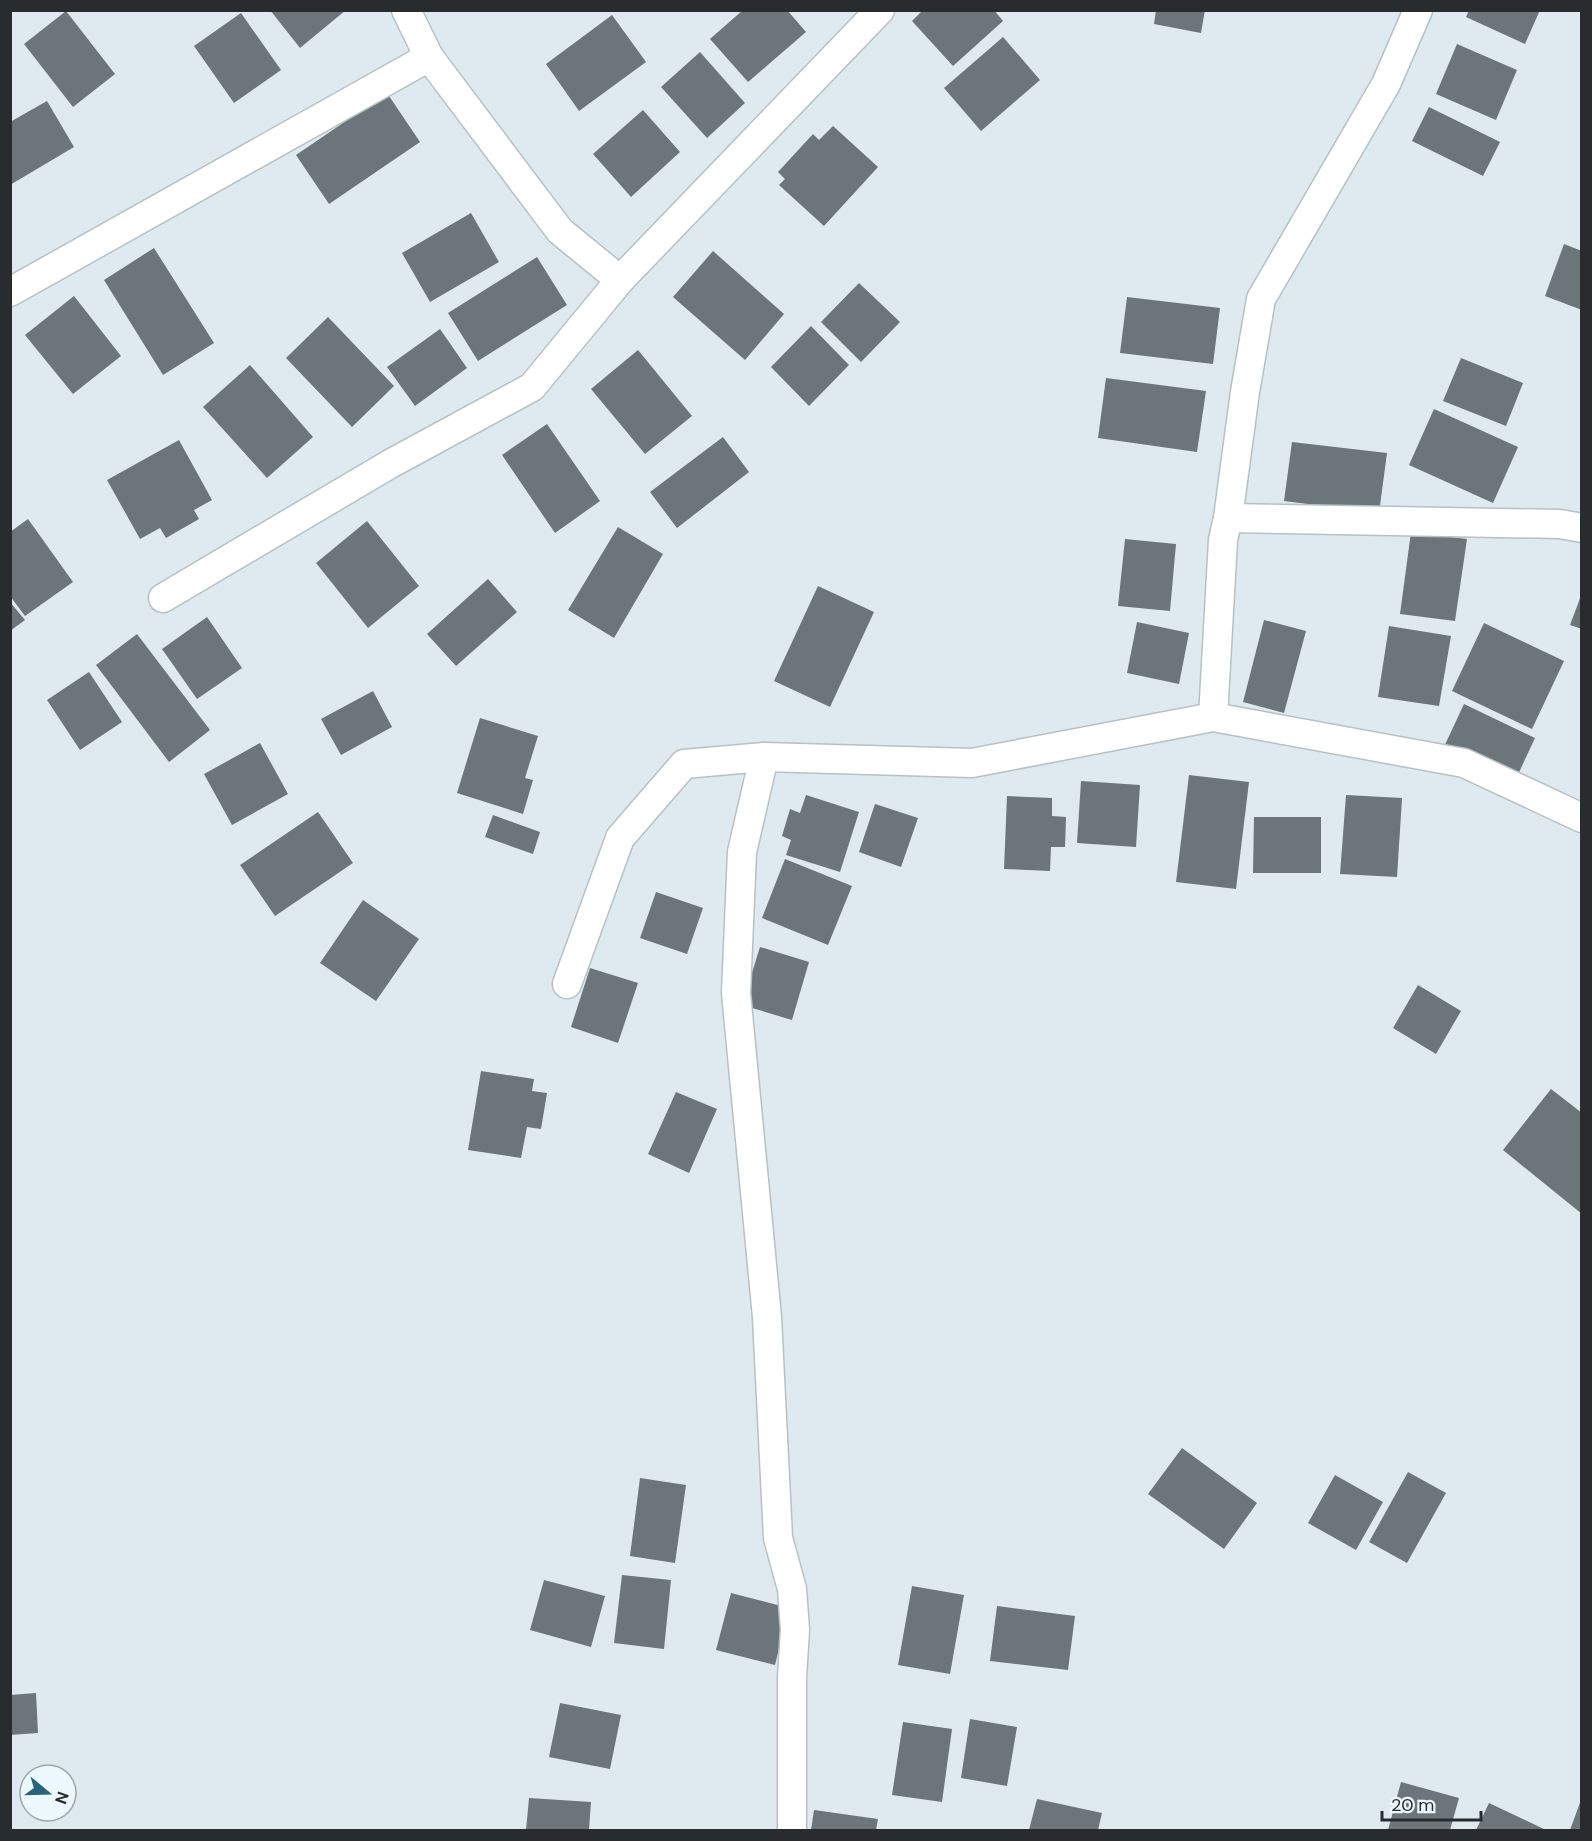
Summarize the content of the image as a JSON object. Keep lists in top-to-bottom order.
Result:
{
  "scale_bar": "20 m",
  "north": "right"
}
